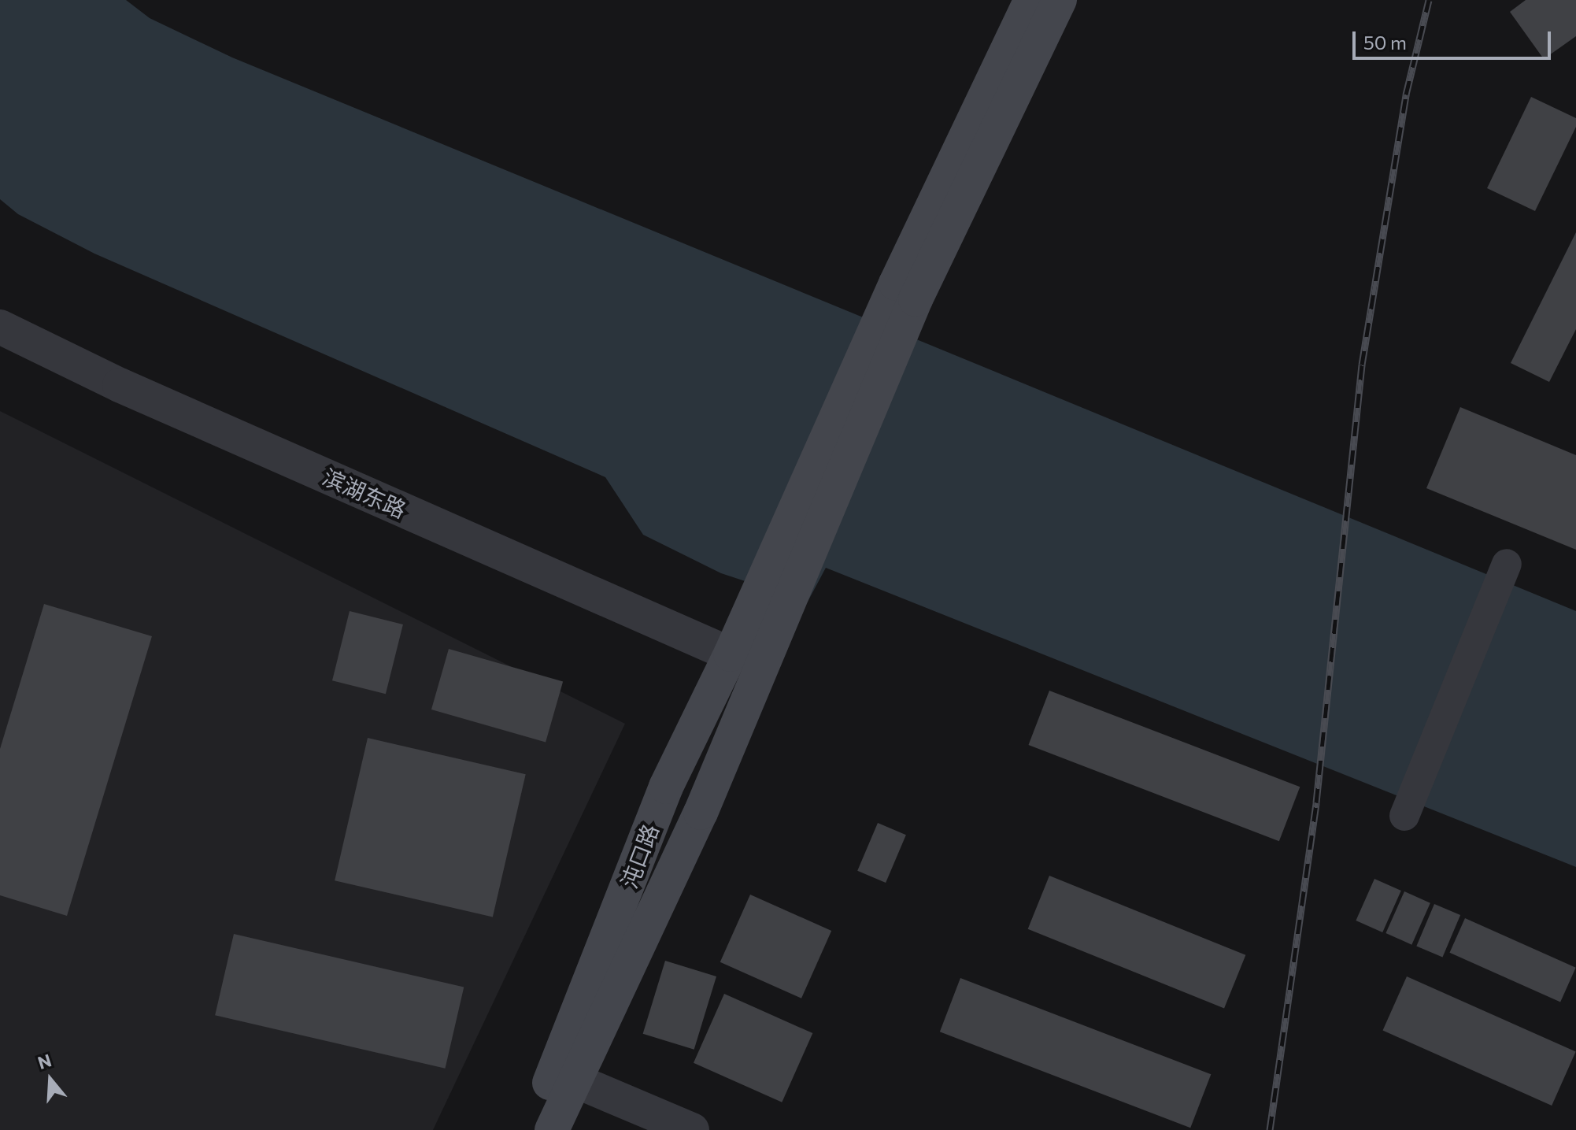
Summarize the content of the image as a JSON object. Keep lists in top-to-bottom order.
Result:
{
  "streets": {
    "main road": ["沌口路"],
    "street": ["滨湖东路"]
  },
  "crossings": [
    ["滨湖东路", "沌口路"]
  ],
  "scale_bar": "50 m",
  "north": "top"
}
